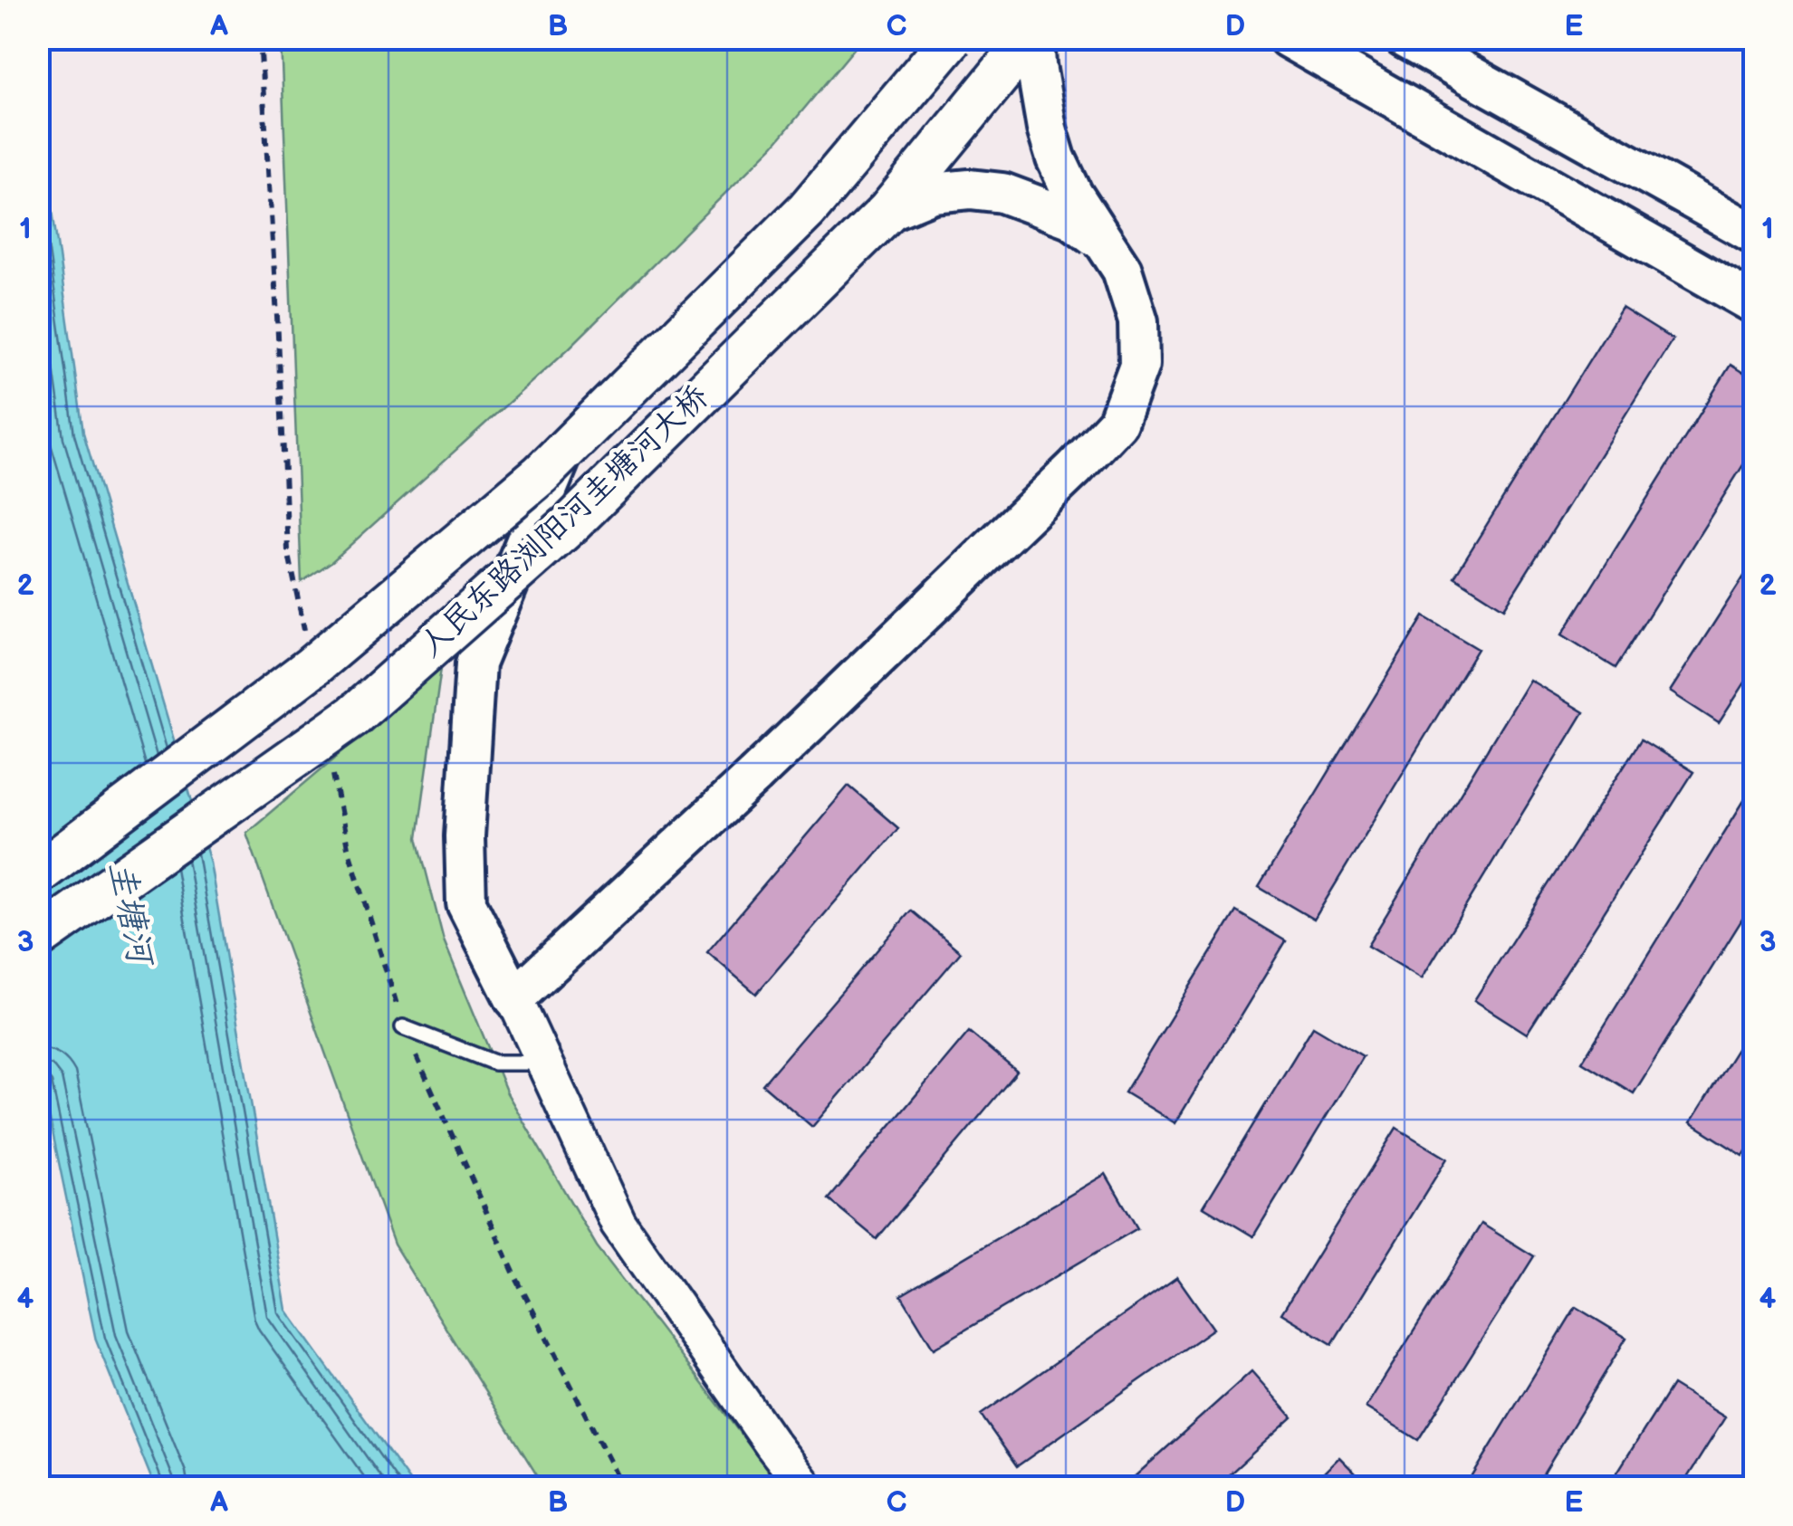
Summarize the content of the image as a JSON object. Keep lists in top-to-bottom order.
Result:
{
  "streets": {
    "main road": ["人民东路浏阳河圭塘河大桥"]
  },
  "water": ["圭塘河"],
  "grid": {
    "columns": [
      "A",
      "B",
      "C",
      "D",
      "E"
    ],
    "rows": [
      "1",
      "2",
      "3",
      "4"
    ]
  }
}
